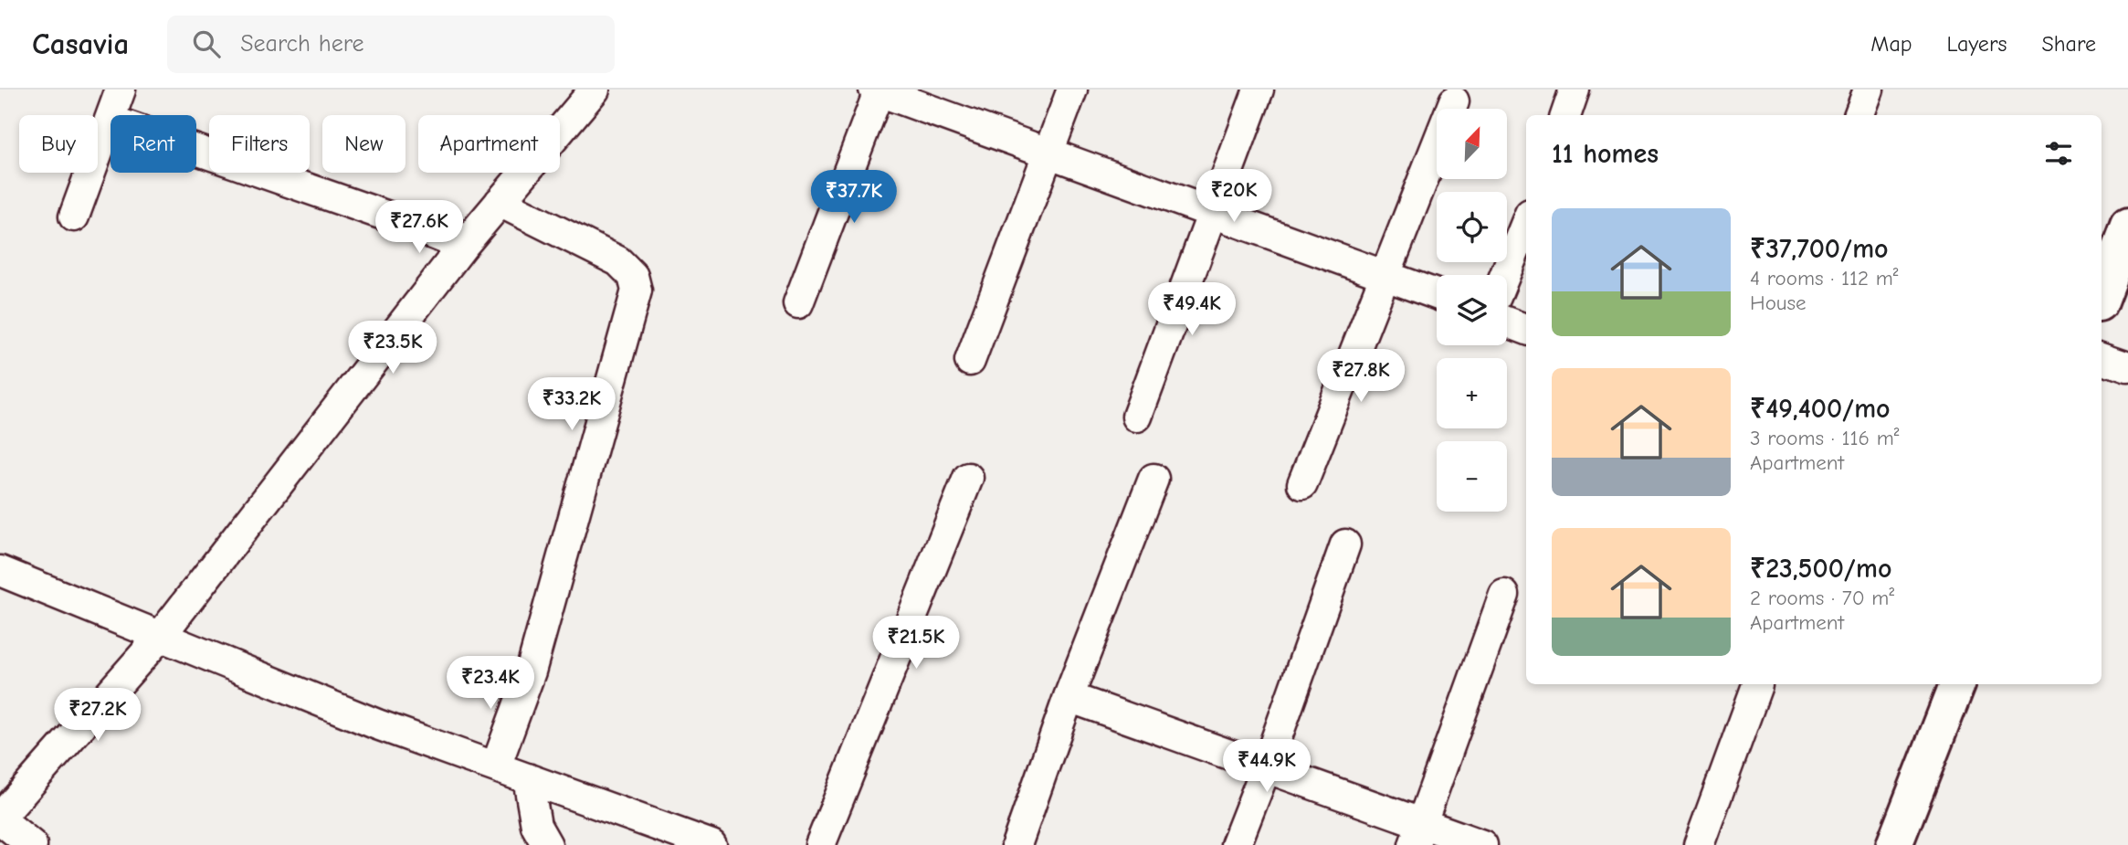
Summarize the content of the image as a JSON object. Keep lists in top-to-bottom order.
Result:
{
  "north": "top right",
  "page": {
    "header": "Casavia",
    "search": "Search here",
    "nav": ["Map", "Layers", "Share"],
    "map_buttons": ["+", "−"],
    "chip": [
      "Buy",
      "Rent",
      "Filters",
      "New",
      "Apartment"
    ],
    "heading": "11 homes",
    "price": [
      "₹20K",
      "₹37.7K",
      "₹27.6K",
      "₹49.4K",
      "₹23.5K",
      "₹27.8K",
      "₹33.2K",
      "₹21.5K",
      "₹23.4K",
      "₹27.2K",
      "₹44.9K"
    ],
    "list": [
      {
        "name": "₹37,700/mo",
        "note": "4 rooms · 112 m² · House"
      },
      {
        "name": "₹49,400/mo",
        "note": "3 rooms · 116 m² · Apartment"
      },
      {
        "name": "₹23,500/mo",
        "note": "2 rooms · 70 m² · Apartment"
      }
    ]
  }
}
